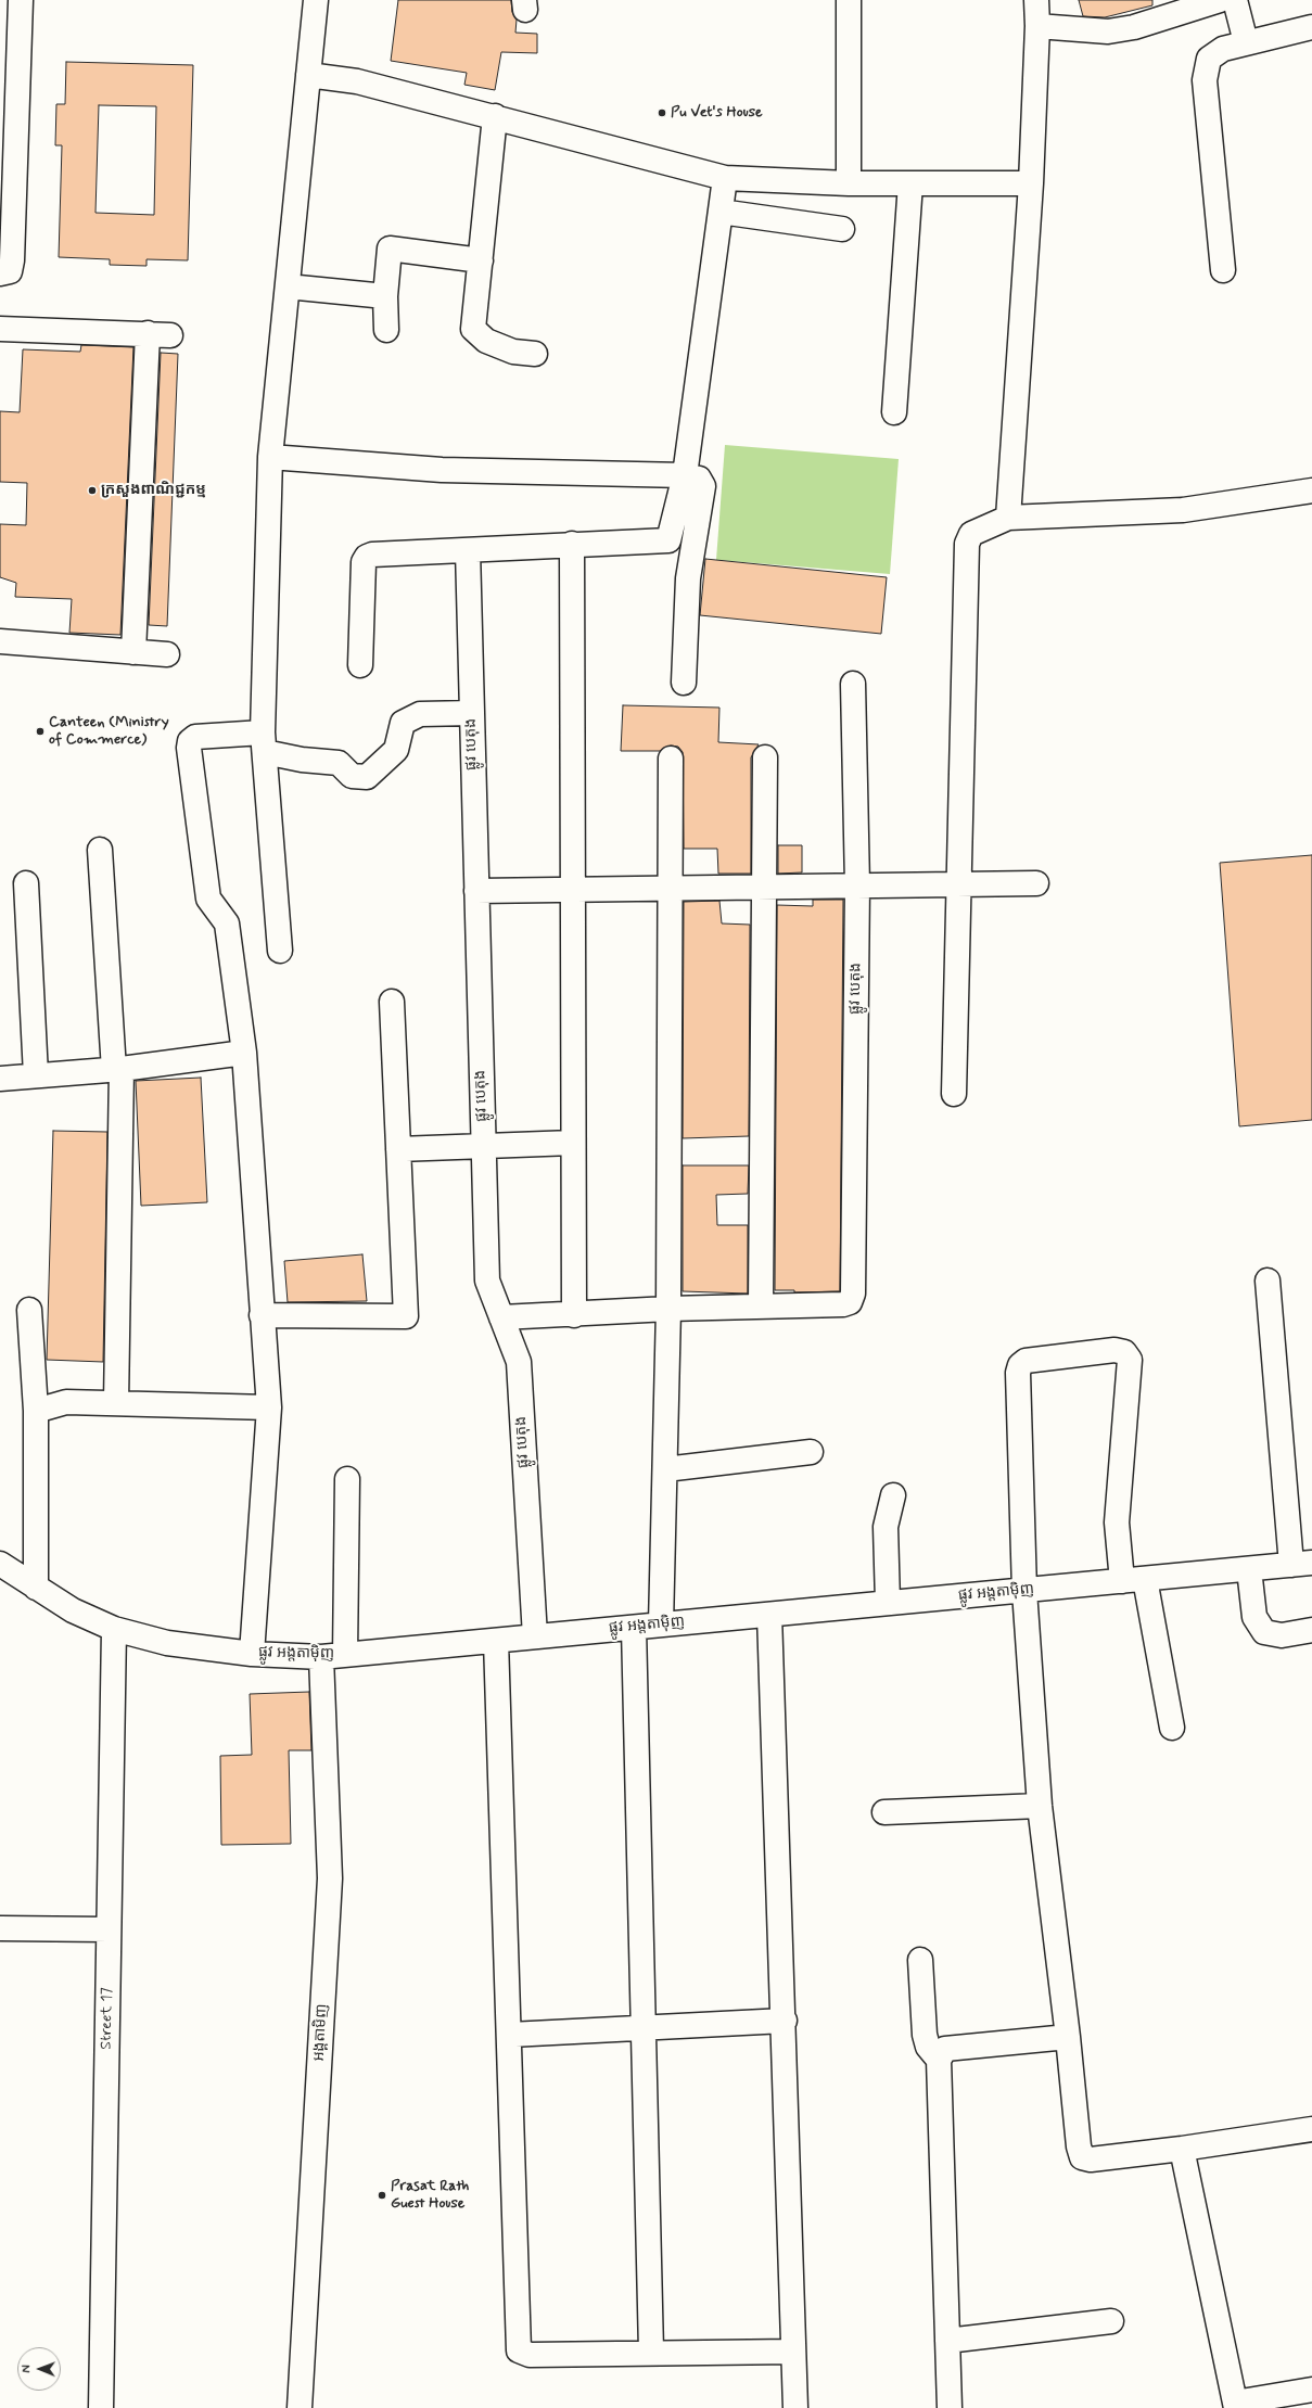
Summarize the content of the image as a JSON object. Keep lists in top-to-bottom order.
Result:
{
  "streets": {
    "street": [
      "ផ្លូវ បេតុង",
      "ផ្លូវ អង្តតាម៉ិញ",
      "Street 17",
      "អង្គតាមិញ"
    ]
  },
  "crossings": [
    ["ផ្លូវ បេតុង", "ផ្លូវ អង្តតាម៉ិញ"],
    ["ផ្លូវ អង្តតាម៉ិញ", "Street 17"],
    ["ផ្លូវ អង្តតាម៉ិញ", "អង្គតាមិញ"]
  ],
  "places": [
    "Pu Vet's House",
    "ក្រសួងពាណិជ្ជកម្ម",
    "Canteen (Ministry of Commerce)",
    "Prasat Rath Guest House"
  ],
  "north": "left"
}
